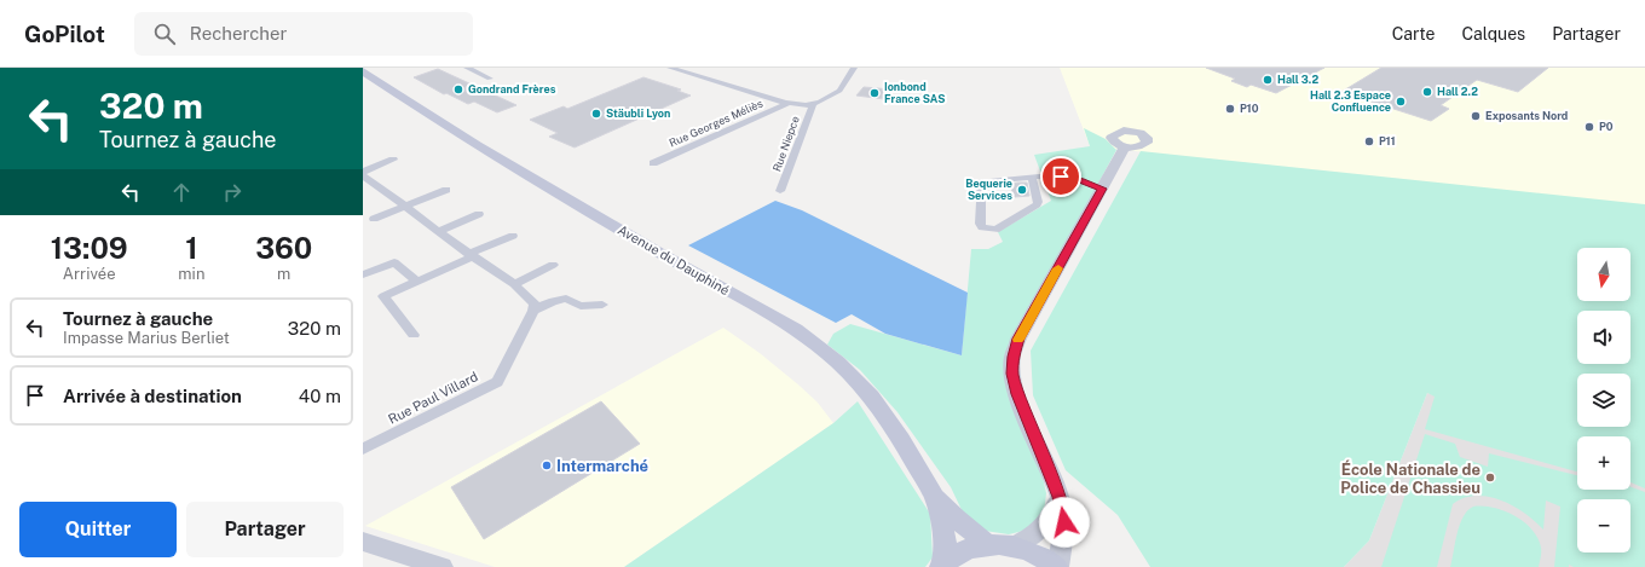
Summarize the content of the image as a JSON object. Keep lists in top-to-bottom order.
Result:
{
  "streets": {
    "main road": ["Avenue du Dauphiné"],
    "street": ["Rue Georges Méliès", "Rue Niepce", "Rue Paul Villard"]
  },
  "places": [
    "Hall 3.2",
    "Gondrand Frères",
    "Hall 2.2",
    "Ionbond France SAS",
    "Hall 2.3 Espace Confluence",
    "P10",
    "Stäubli Lyon",
    "Exposants Nord",
    "P0",
    "P11",
    "Bequerie Services",
    "Intermarché",
    "École Nationale de Police de Chassieu"
  ],
  "north": "bottom",
  "page": {
    "header": "GoPilot",
    "search": "Rechercher",
    "nav": ["Carte", "Calques", "Partager"],
    "turn": ["320 m", "Tournez à gauche"],
    "eta": [
      "13:09",
      "Arrivée",
      "1",
      "min",
      "360",
      "m"
    ],
    "map_buttons": ["+", "−"],
    "list": [
      {
        "name": "Tournez à gauche",
        "note": "Impasse Marius Berliet",
        "value": "320 m"
      },
      {
        "name": "Arrivée à destination",
        "value": "40 m"
      }
    ],
    "buttons": ["Quitter", "Partager"]
  }
}
